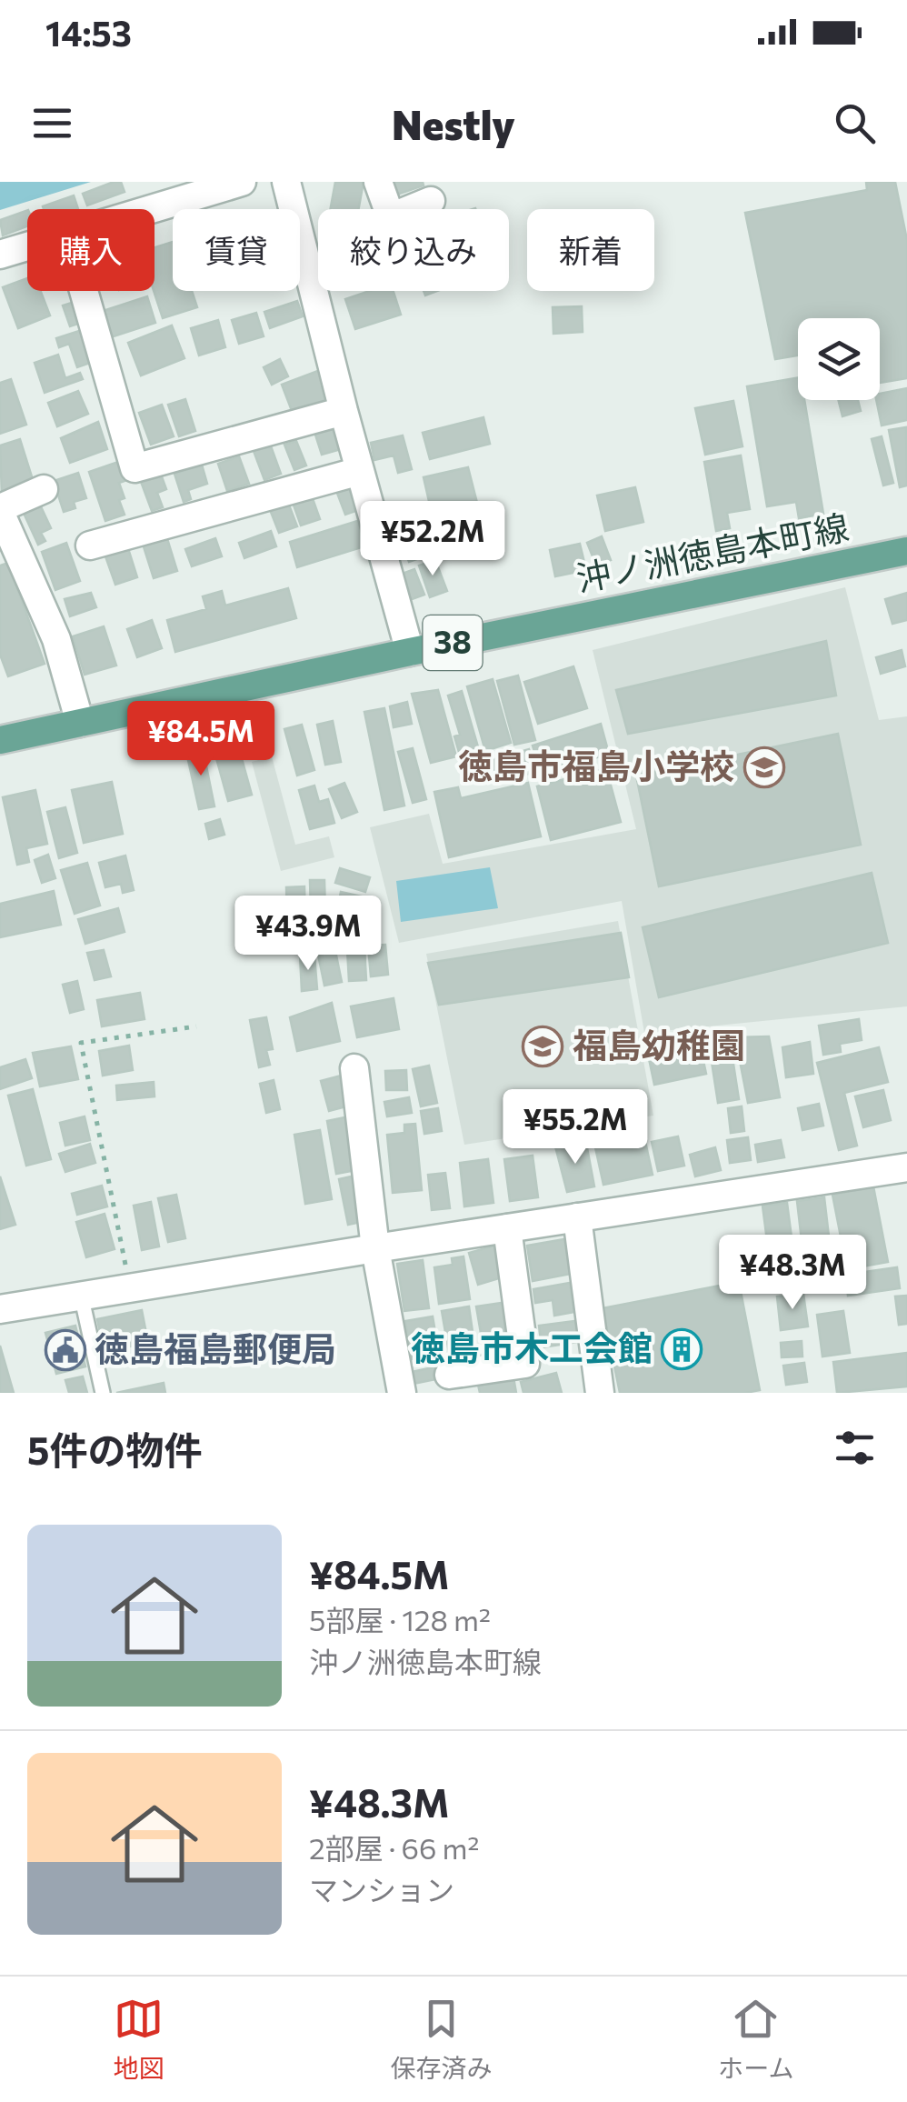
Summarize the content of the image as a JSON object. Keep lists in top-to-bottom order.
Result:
{
  "streets": {
    "main road": ["沖ノ洲徳島本町線", "38"]
  },
  "places": {
    "school or university": ["徳島市福島小学校", "福島幼稚園"],
    "building": ["徳島市木工会館"],
    "public building": ["徳島福島郵便局"]
  },
  "page": {
    "status": "14:53",
    "header": "Nestly",
    "chip": [
      "購入",
      "賃貸",
      "絞り込み",
      "新着"
    ],
    "price": [
      "¥52.2M",
      "¥84.5M",
      "¥43.9M",
      "¥55.2M",
      "¥48.3M"
    ],
    "heading": "5件の物件",
    "list": [
      {
        "name": "¥84.5M",
        "note": "5部屋 · 128 m² · 沖ノ洲徳島本町線"
      },
      {
        "name": "¥48.3M",
        "note": "2部屋 · 66 m² · マンション"
      }
    ],
    "tabs": ["地図", "保存済み", "ホーム"]
  }
}
